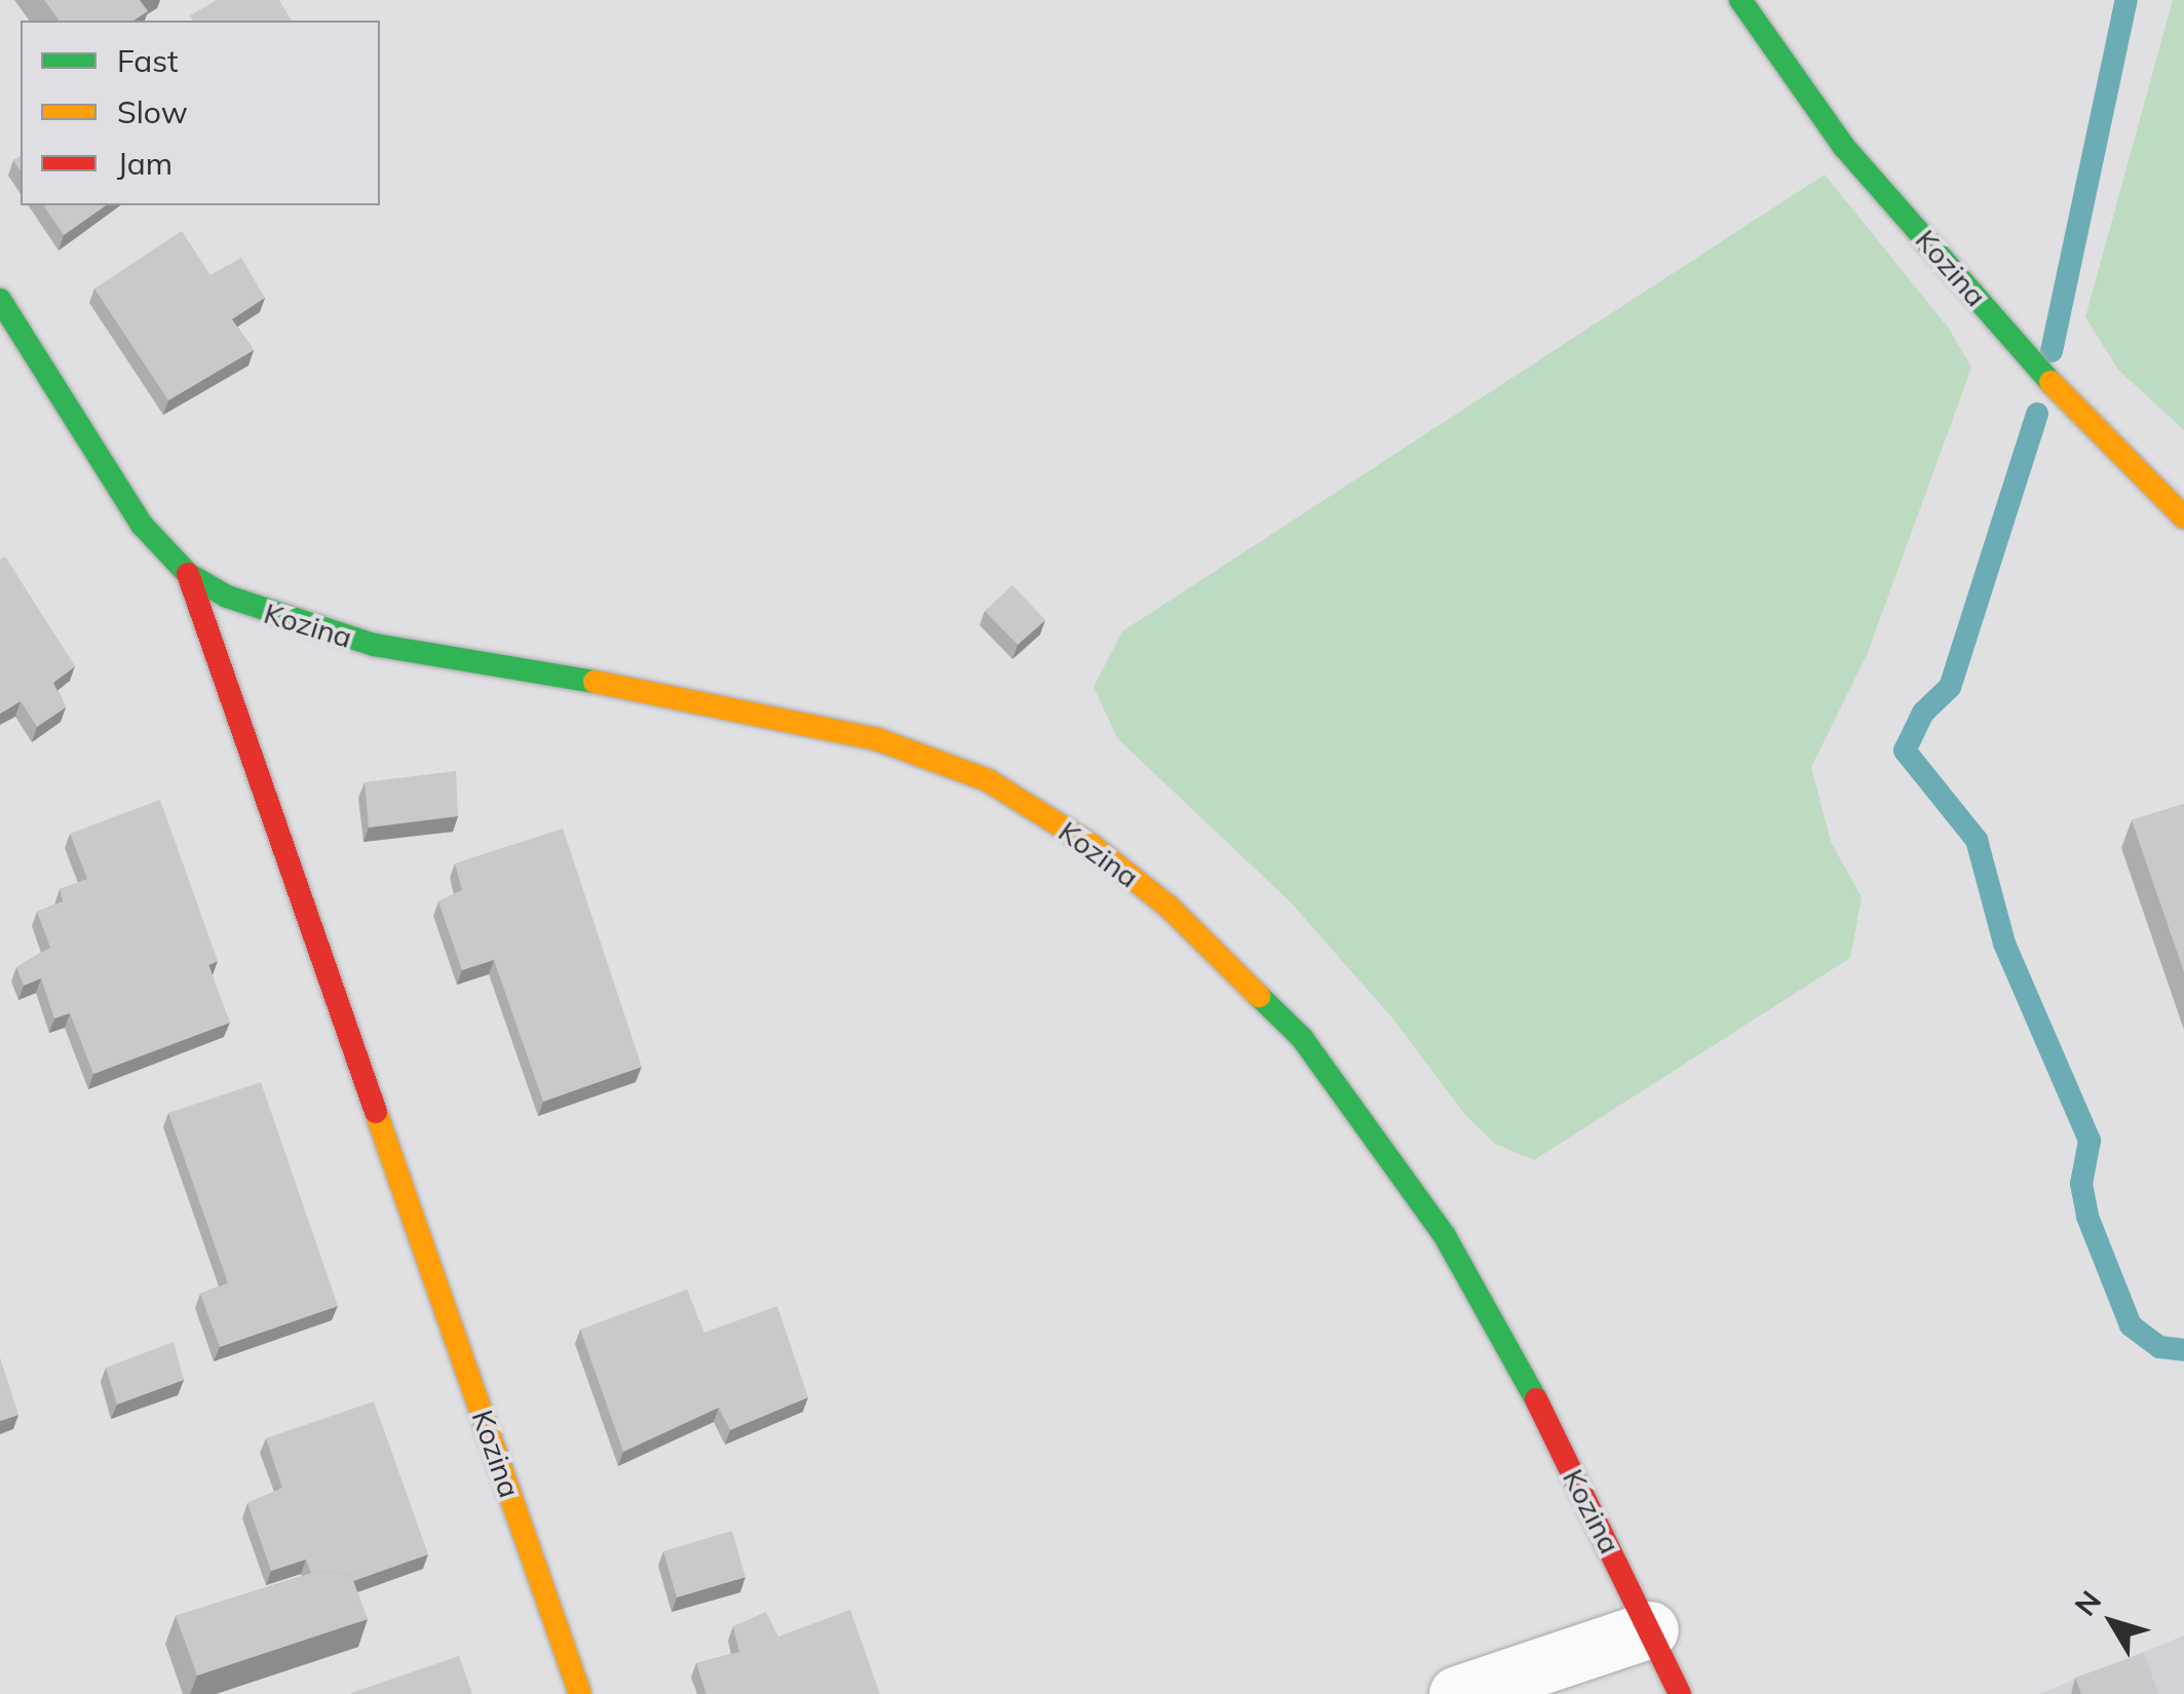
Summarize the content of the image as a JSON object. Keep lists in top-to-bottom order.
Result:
{
  "streets": {
    "main road": ["Kozina"]
  },
  "legend": ["Fast", "Slow", "Jam"],
  "north": "top left"
}
